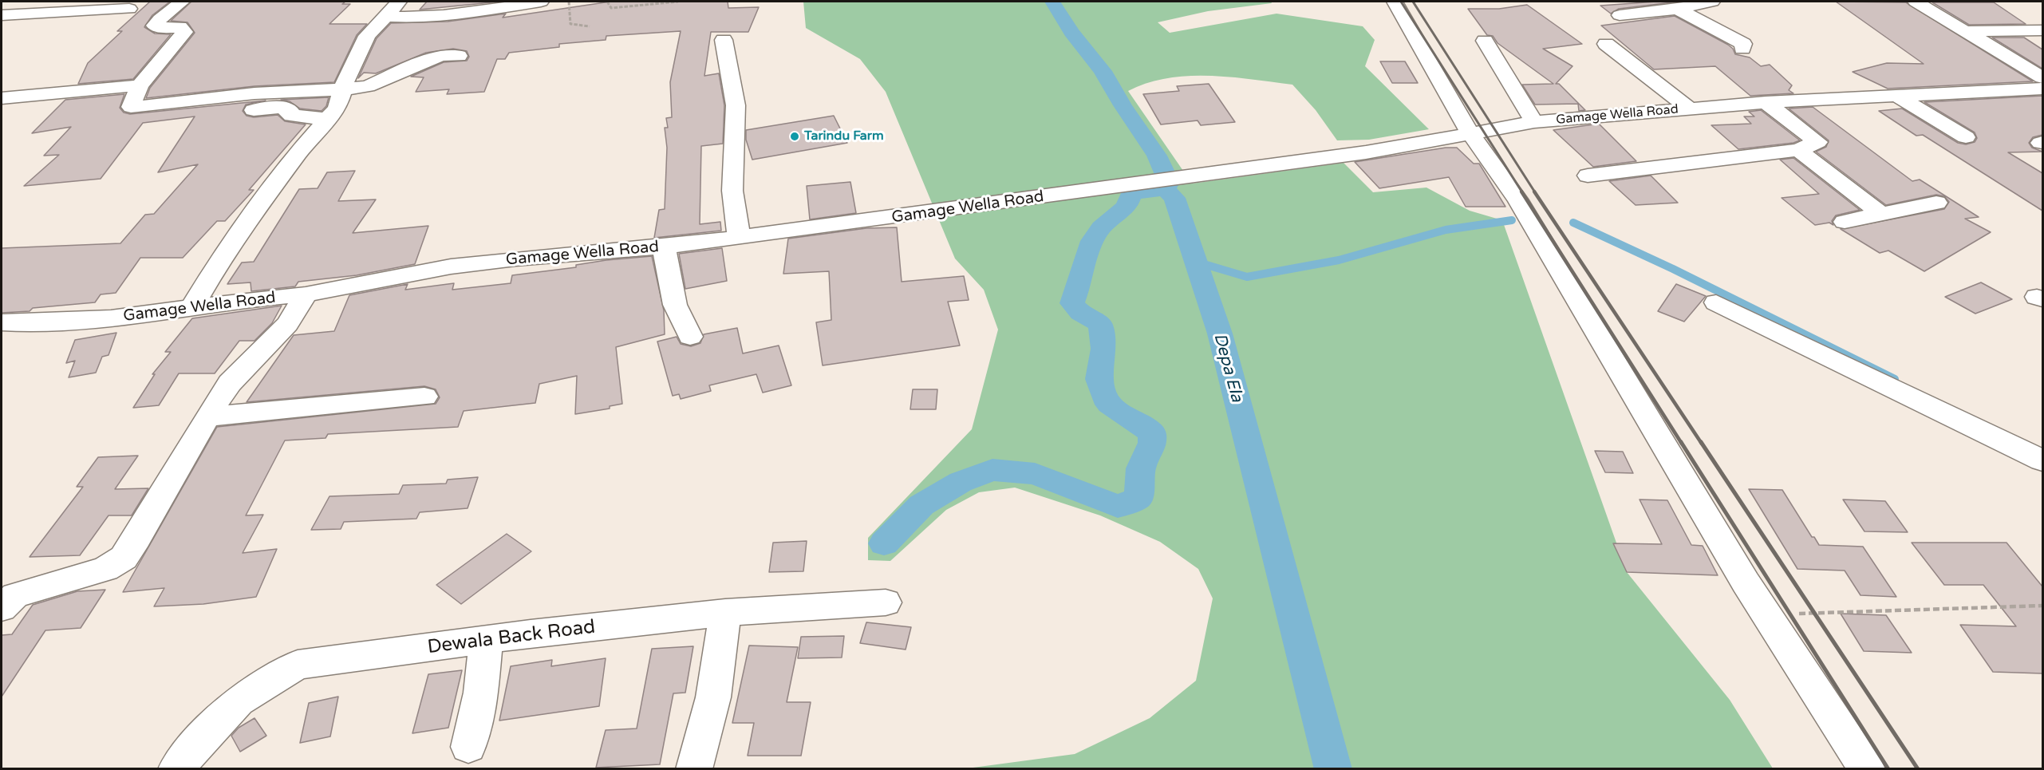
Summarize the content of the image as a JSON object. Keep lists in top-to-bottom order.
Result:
{
  "streets": {
    "street": ["Gamage Wella Road", "Dewala Back Road"]
  },
  "water": ["Depa Ela"],
  "places": ["Tarindu Farm"]
}
